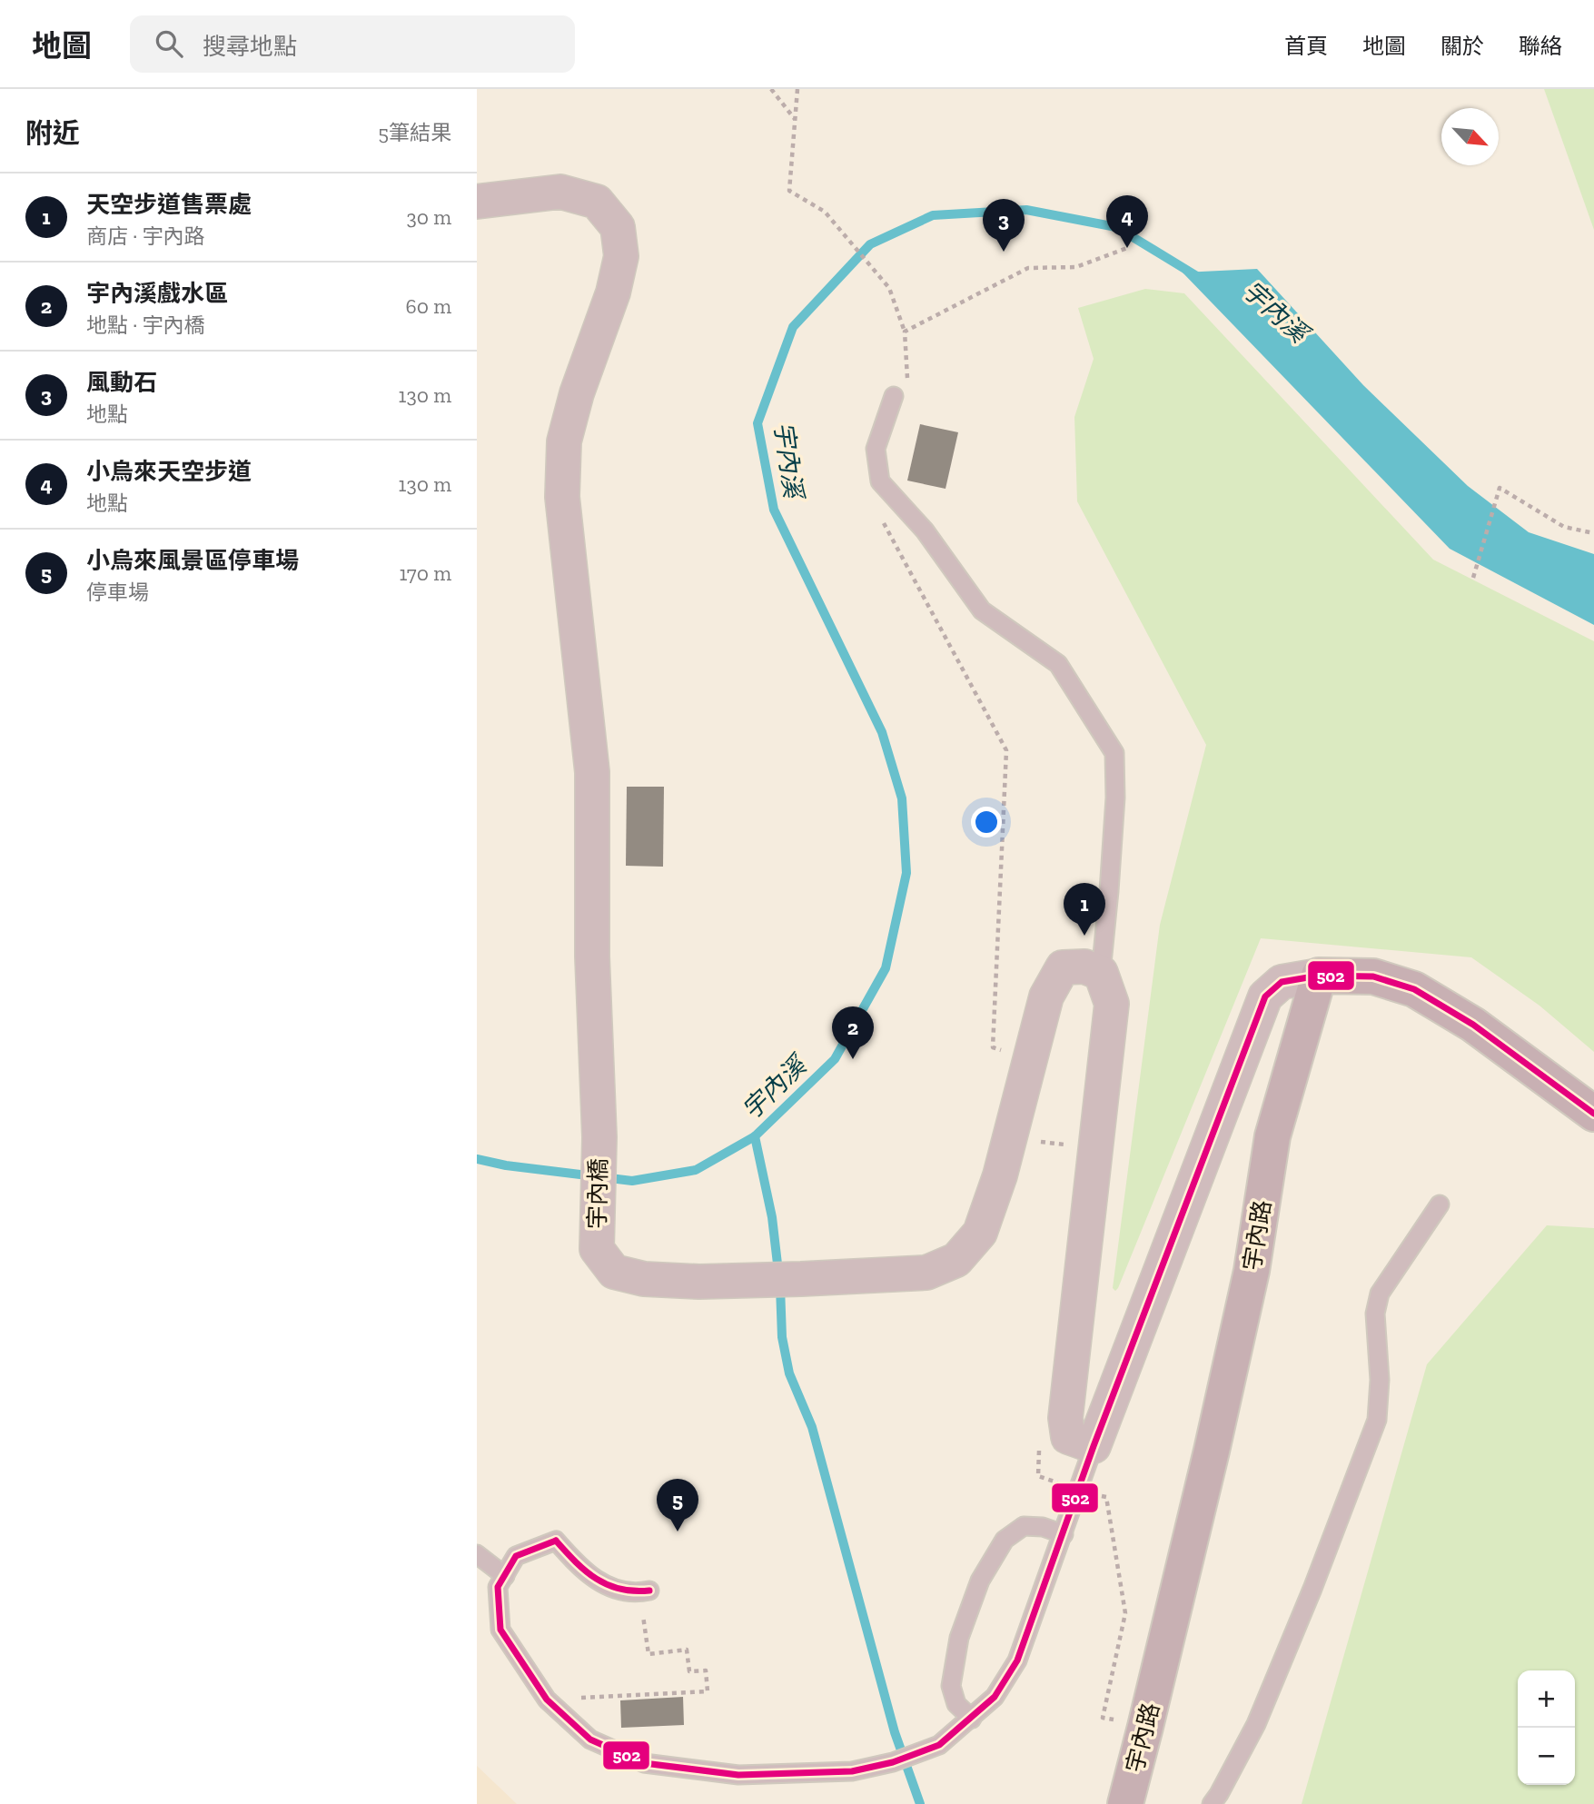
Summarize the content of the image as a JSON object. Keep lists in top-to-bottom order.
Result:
{
  "streets": {
    "street": ["宇內橋", "宇內路"]
  },
  "water": ["宇內溪"],
  "lines": ["transit line 502"],
  "north": "bottom right",
  "page": {
    "header": "地圖",
    "search": "搜尋地點",
    "nav": [
      "首頁",
      "地圖",
      "關於",
      "聯絡"
    ],
    "heading": ["附近", "5筆結果"],
    "list": [
      {
        "mark": "1",
        "name": "天空步道售票處",
        "note": "商店 · 宇內路",
        "value": "30 m"
      },
      {
        "mark": "2",
        "name": "宇內溪戲水區",
        "note": "地點 · 宇內橋",
        "value": "60 m"
      },
      {
        "mark": "3",
        "name": "風動石",
        "note": "地點",
        "value": "130 m"
      },
      {
        "mark": "4",
        "name": "小烏來天空步道",
        "note": "地點",
        "value": "130 m"
      },
      {
        "mark": "5",
        "name": "小烏來風景區停車場",
        "note": "停車場",
        "value": "170 m"
      }
    ],
    "pins": [
      "4",
      "3",
      "1",
      "2",
      "5"
    ],
    "map_buttons": ["+", "−"]
  }
}
